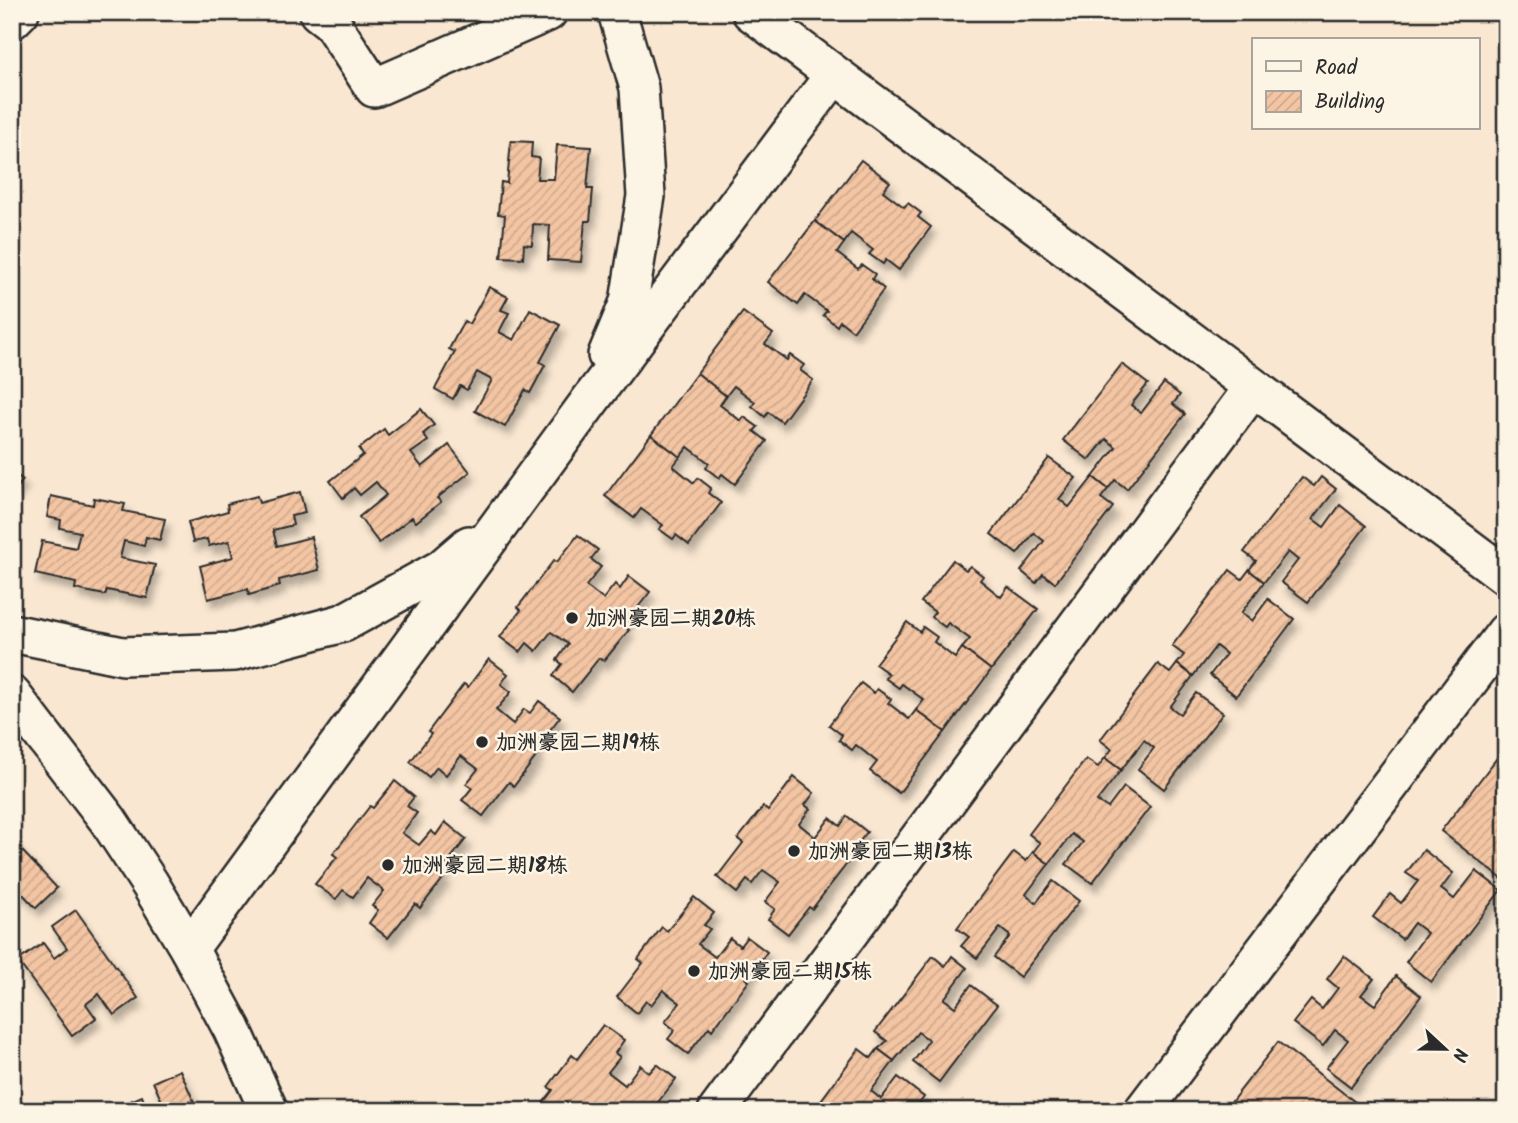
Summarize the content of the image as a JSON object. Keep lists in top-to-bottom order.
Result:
{
  "places": [
    "加洲豪园二期20栋",
    "加洲豪园二期19栋",
    "加洲豪园二期13栋",
    "加洲豪园二期18栋",
    "加洲豪园二期15栋"
  ],
  "legend": ["Road", "Building"],
  "north": "right"
}
